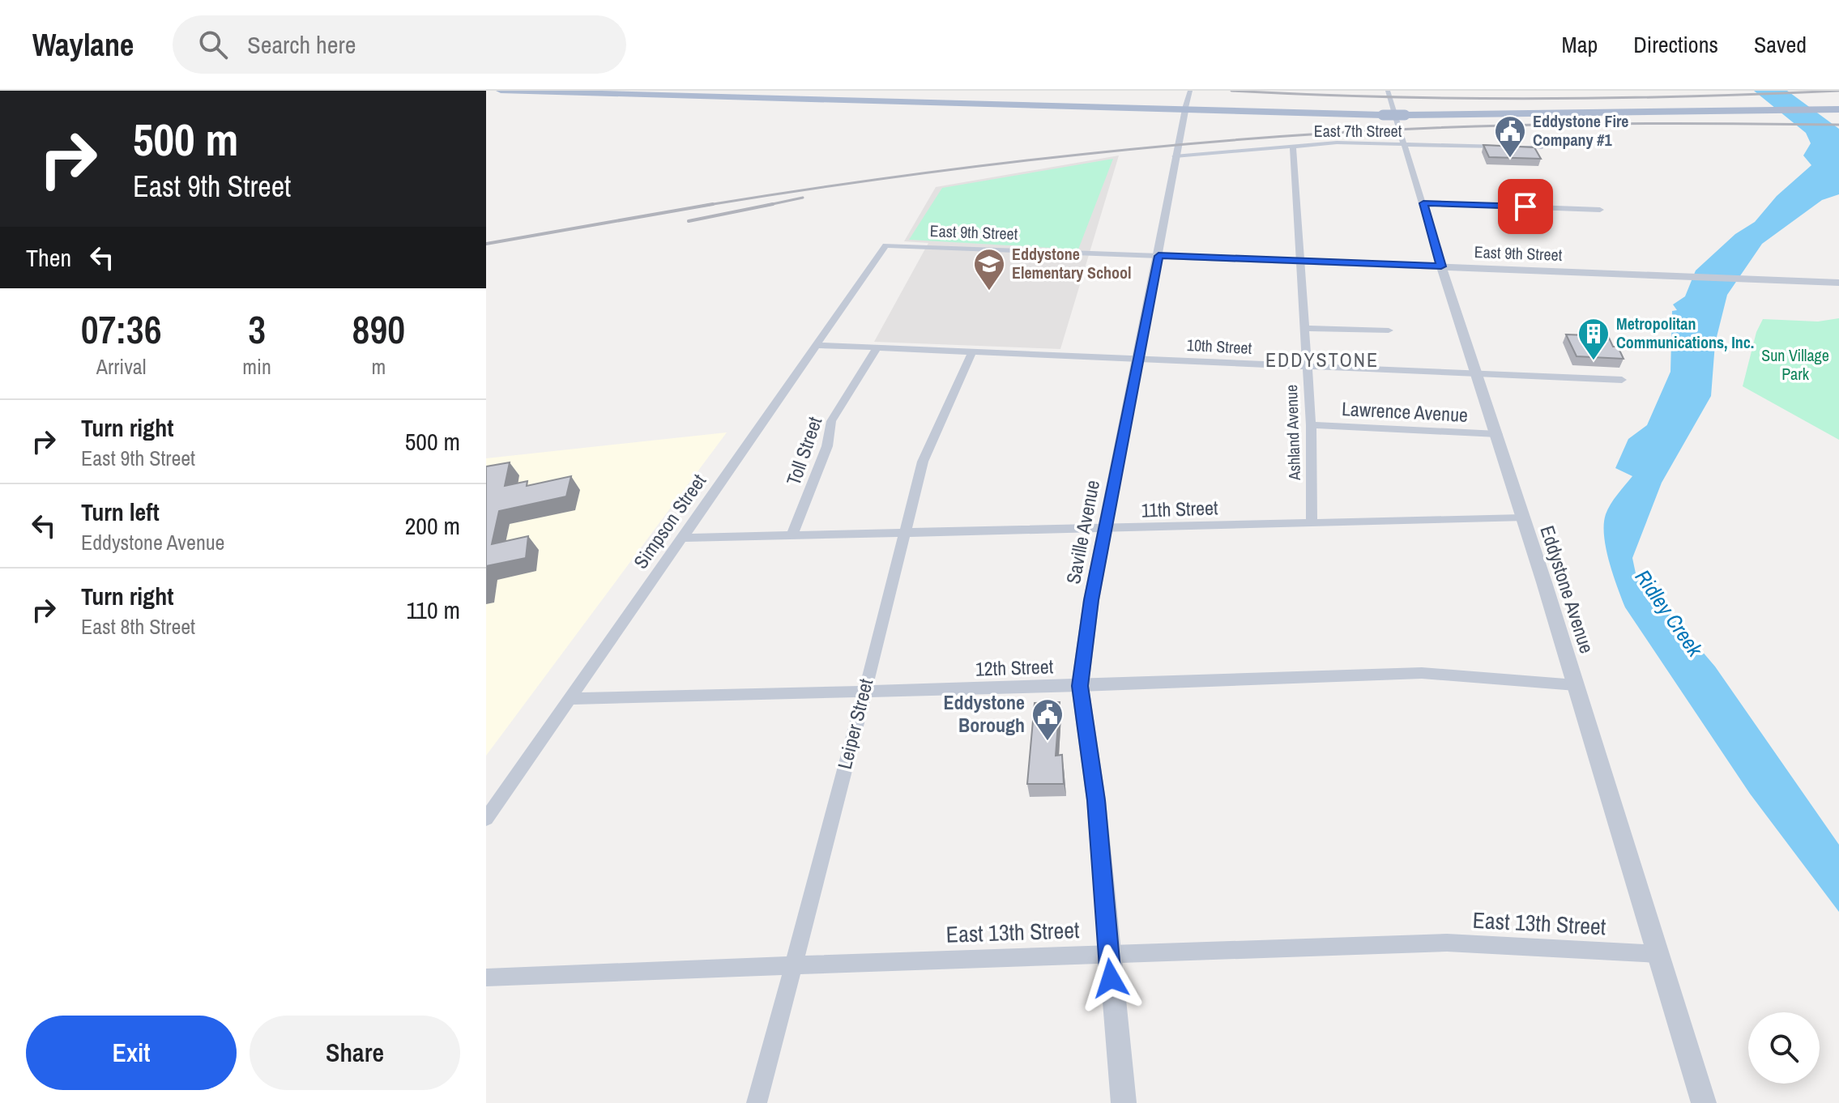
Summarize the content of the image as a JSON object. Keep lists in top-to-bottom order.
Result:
{
  "streets": {
    "street": [
      "East 7th Street",
      "East 9th Street",
      "10th Street",
      "Lawrence Avenue",
      "Ashland Avenue",
      "Toll Street",
      "11th Street",
      "Simpson Street",
      "Saville Avenue",
      "Eddystone Avenue",
      "12th Street",
      "Leiper Street",
      "East 13th Street"
    ]
  },
  "crossings": [
    ["East 7th Street", "Ashland Avenue"],
    ["East 7th Street", "Saville Avenue"],
    ["East 7th Street", "Eddystone Avenue"],
    ["East 9th Street", "Ashland Avenue"],
    ["East 9th Street", "Simpson Street"],
    ["East 9th Street", "Saville Avenue"],
    ["East 9th Street", "Eddystone Avenue"],
    ["10th Street", "Ashland Avenue"],
    ["10th Street", "Toll Street"],
    ["10th Street", "Simpson Street"],
    ["10th Street", "Saville Avenue"],
    ["10th Street", "Eddystone Avenue"],
    ["10th Street", "Leiper Street"],
    ["Lawrence Avenue", "Ashland Avenue"],
    ["Lawrence Avenue", "Eddystone Avenue"],
    ["Ashland Avenue", "11th Street"],
    ["Toll Street", "11th Street"],
    ["11th Street", "Simpson Street"],
    ["11th Street", "Saville Avenue"],
    ["11th Street", "Eddystone Avenue"],
    ["11th Street", "Leiper Street"],
    ["Simpson Street", "12th Street"],
    ["Saville Avenue", "12th Street"],
    ["Saville Avenue", "East 13th Street"],
    ["Eddystone Avenue", "12th Street"],
    ["Eddystone Avenue", "East 13th Street"],
    ["12th Street", "Leiper Street"],
    ["Leiper Street", "East 13th Street"]
  ],
  "districts": ["EDDYSTONE"],
  "water": ["Ridley Creek"],
  "parks": ["Sun Village Park"],
  "places": {
    "public building": ["Eddystone Fire Company #1", "Eddystone Borough"],
    "school or university": ["Eddystone Elementary School"],
    "building": ["Metropolitan Communications, Inc."]
  },
  "page": {
    "header": "Waylane",
    "search": "Search here",
    "nav": ["Map", "Directions", "Saved"],
    "turn": ["500 m", "East 9th Street"],
    "then": "Then",
    "eta": [
      "07:36",
      "Arrival",
      "3",
      "min",
      "890",
      "m"
    ],
    "list": [
      {
        "name": "Turn right",
        "note": "East 9th Street",
        "value": "500 m"
      },
      {
        "name": "Turn left",
        "note": "Eddystone Avenue",
        "value": "200 m"
      },
      {
        "name": "Turn right",
        "note": "East 8th Street",
        "value": "110 m"
      }
    ],
    "buttons": ["Exit", "Share"]
  }
}
